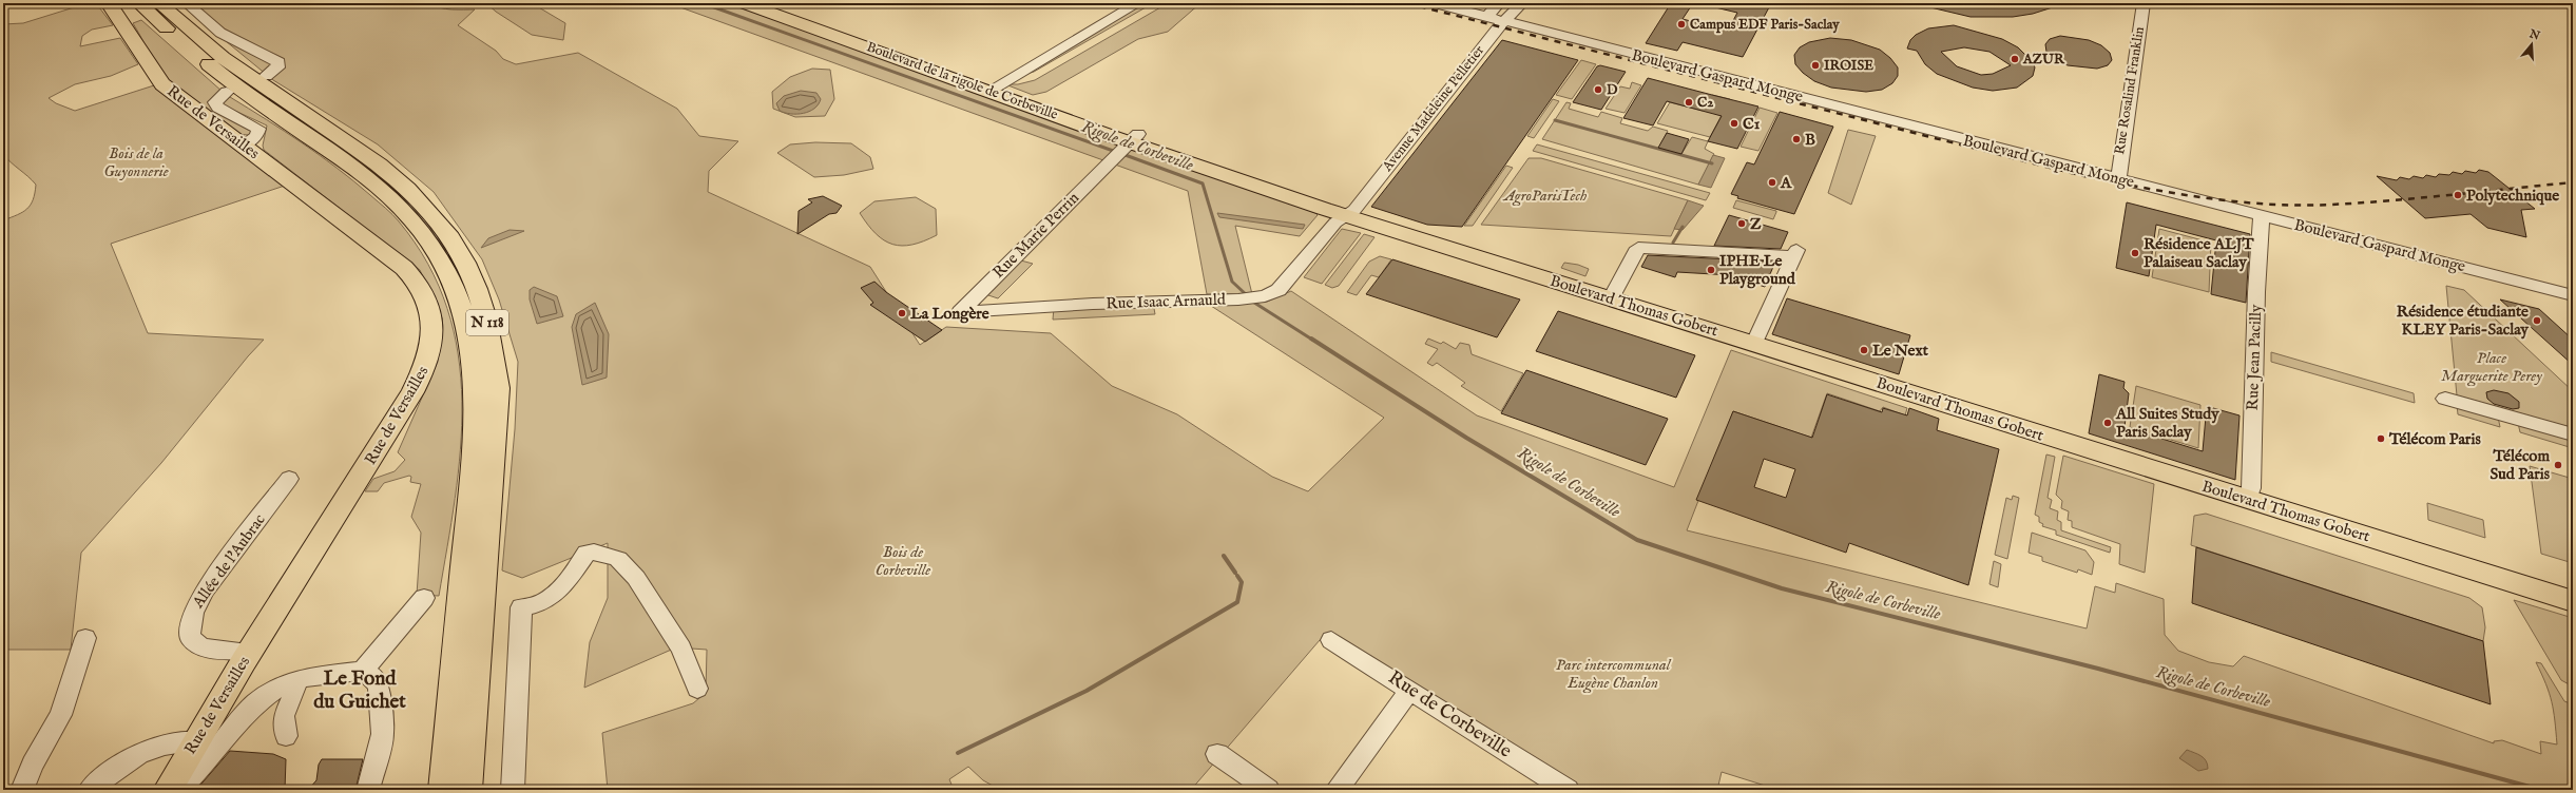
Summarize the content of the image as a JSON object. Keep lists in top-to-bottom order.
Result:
{
  "streets": {
    "main road": [
      "Boulevard de la rigole de Corbeville",
      "Rue de Versailles",
      "Boulevard Thomas Gobert",
      "N 118"
    ],
    "street": [
      "Boulevard Gaspard Monge",
      "Rue Rosalind Franklin",
      "Avenue Madeleine Pelletier",
      "Rue Marie Perrin",
      "Rue Isaac Arnauld",
      "Rue Jean Pacilly",
      "Allée de l'Aubrac",
      "Rue de Corbeville"
    ]
  },
  "crossings": [
    ["Boulevard Gaspard Monge", "Rue Rosalind Franklin"],
    ["Boulevard Gaspard Monge", "Avenue Madeleine Pelletier"],
    ["Boulevard Gaspard Monge", "Rue Jean Pacilly"],
    ["Boulevard de la rigole de Corbeville", "Avenue Madeleine Pelletier"],
    ["Boulevard de la rigole de Corbeville", "Rue Marie Perrin"],
    ["Boulevard de la rigole de Corbeville", "Boulevard Thomas Gobert"],
    ["Avenue Madeleine Pelletier", "Rue Isaac Arnauld"],
    ["Avenue Madeleine Pelletier", "Boulevard Thomas Gobert"],
    ["Rue de Versailles", "Allée de l'Aubrac"],
    ["Rue Marie Perrin", "Rue Isaac Arnauld"],
    ["Boulevard Thomas Gobert", "Rue Jean Pacilly"]
  ],
  "districts": ["Le Fond du Guichet"],
  "water": ["Rigole de Corbeville"],
  "parks": [
    "Bois de la Guyonnerie",
    "AgroParisTech",
    "Place Marguerite Perey",
    "Bois de Corbeville",
    "Parc intercommunal Eugène Chanlon"
  ],
  "places": [
    "Campus EDF Paris-Saclay",
    "AZUR",
    "IROISE",
    "D",
    "C2",
    "C1",
    "B",
    "A",
    "Polytechnique",
    "Z",
    "Résidence ALJT Palaiseau Saclay",
    "IPHE Le Playground",
    "La Longère",
    "Résidence étudiante KLEY Paris-Saclay",
    "Le Next",
    "All Suites Study Paris Saclay",
    "Télécom Paris",
    "Télécom Sud Paris"
  ],
  "north": "top"
}
